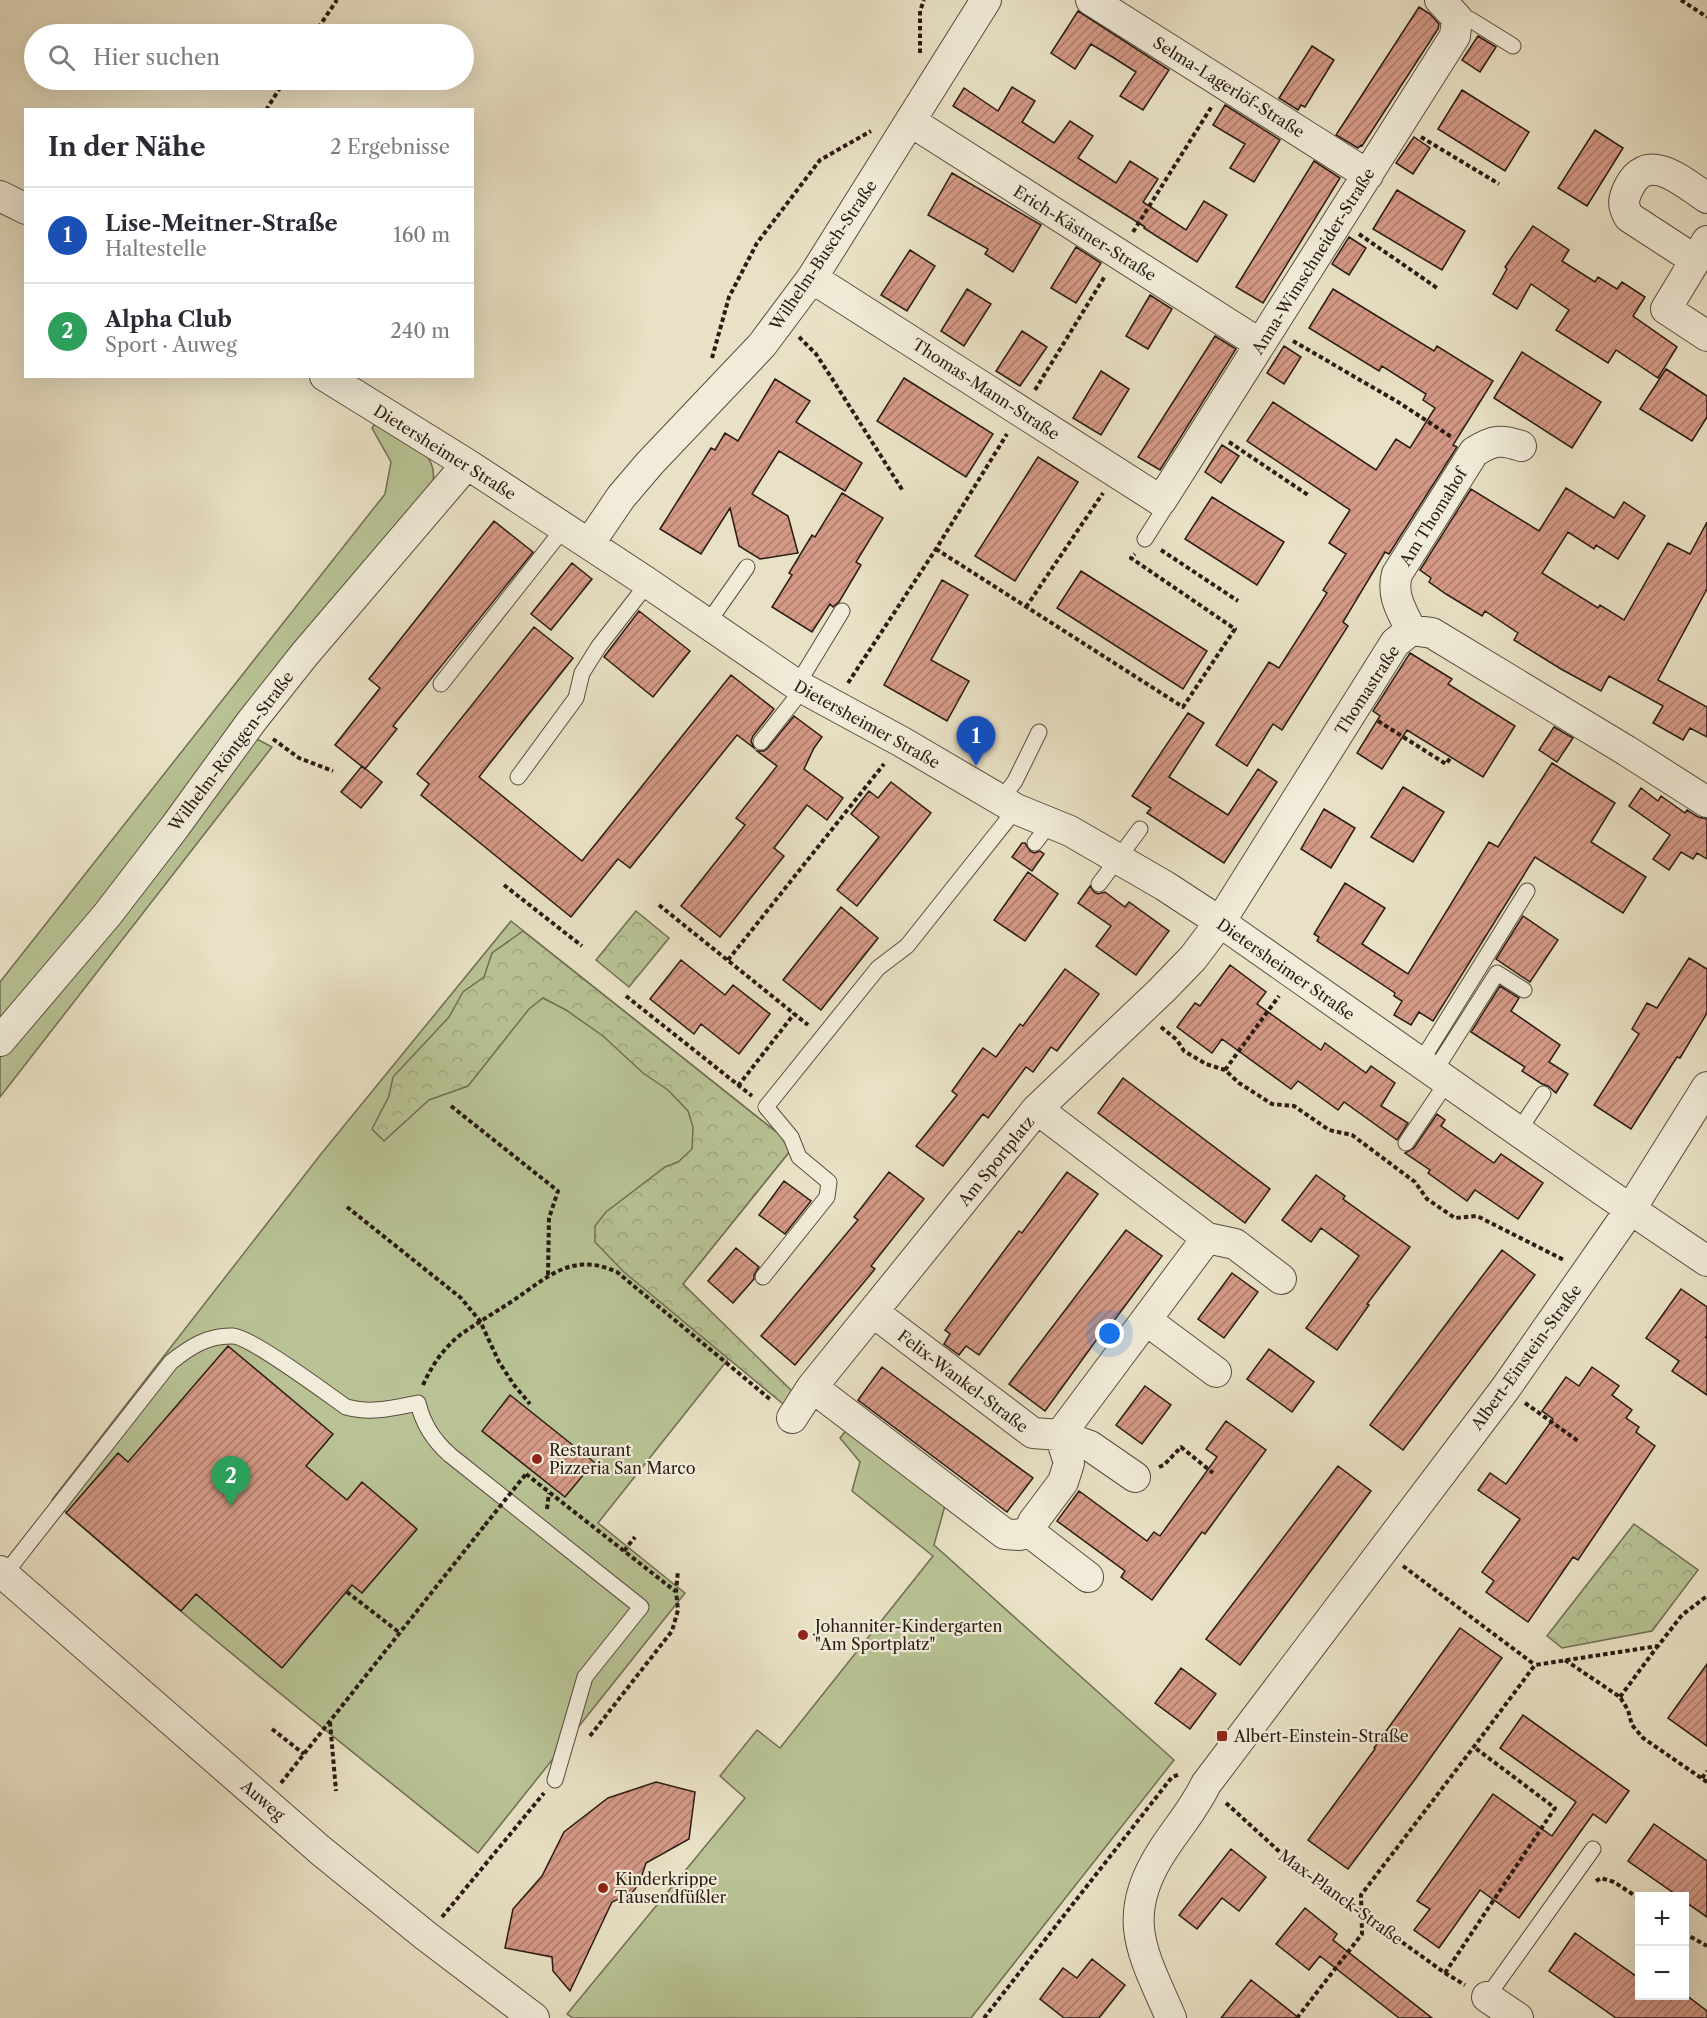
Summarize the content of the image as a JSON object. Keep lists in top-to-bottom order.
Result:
{
  "streets": {
    "street": [
      "Selma-Lagerlöf-Straße",
      "Erich-Kästner-Straße",
      "Wilhelm-Busch-Straße",
      "Anna-Wimschneider-Straße",
      "Thomas-Mann-Straße",
      "Dietersheimer Straße",
      "Am Thomahof",
      "Thomastraße",
      "Wilhelm-Röntgen-Straße",
      "Am Sportplatz",
      "Albert-Einstein-Straße",
      "Felix-Wankel-Straße",
      "Auweg"
    ],
    "path": ["Max-Planck-Straße"]
  },
  "crossings": [
    ["Selma-Lagerlöf-Straße", "Anna-Wimschneider-Straße"],
    ["Erich-Kästner-Straße", "Wilhelm-Busch-Straße"],
    ["Erich-Kästner-Straße", "Anna-Wimschneider-Straße"],
    ["Wilhelm-Busch-Straße", "Thomas-Mann-Straße"],
    ["Wilhelm-Busch-Straße", "Dietersheimer Straße"],
    ["Anna-Wimschneider-Straße", "Thomas-Mann-Straße"],
    ["Dietersheimer Straße", "Thomastraße"],
    ["Dietersheimer Straße", "Wilhelm-Röntgen-Straße"],
    ["Dietersheimer Straße", "Am Sportplatz"],
    ["Dietersheimer Straße", "Albert-Einstein-Straße"],
    ["Am Thomahof", "Thomastraße"],
    ["Thomastraße", "Am Sportplatz"],
    ["Am Sportplatz", "Felix-Wankel-Straße"],
    ["Albert-Einstein-Straße", "Max-Planck-Straße"]
  ],
  "places": {
    "other": ["Restaurant Pizzeria San Marco", "Johanniter-Kindergarten \"Am Sportplatz\"", "Kinderkrippe Tausendfüßler"],
    "transit": ["Albert-Einstein-Straße"]
  },
  "page": {
    "search": "Hier suchen",
    "heading": ["In der Nähe", "2 Ergebnisse"],
    "list": [
      {
        "mark": "1",
        "name": "Lise-Meitner-Straße",
        "note": "Haltestelle",
        "value": "160 m"
      },
      {
        "mark": "2",
        "name": "Alpha Club",
        "note": "Sport · Auweg",
        "value": "240 m"
      }
    ],
    "pins": ["1", "2"],
    "map_buttons": ["+", "−"]
  }
}
